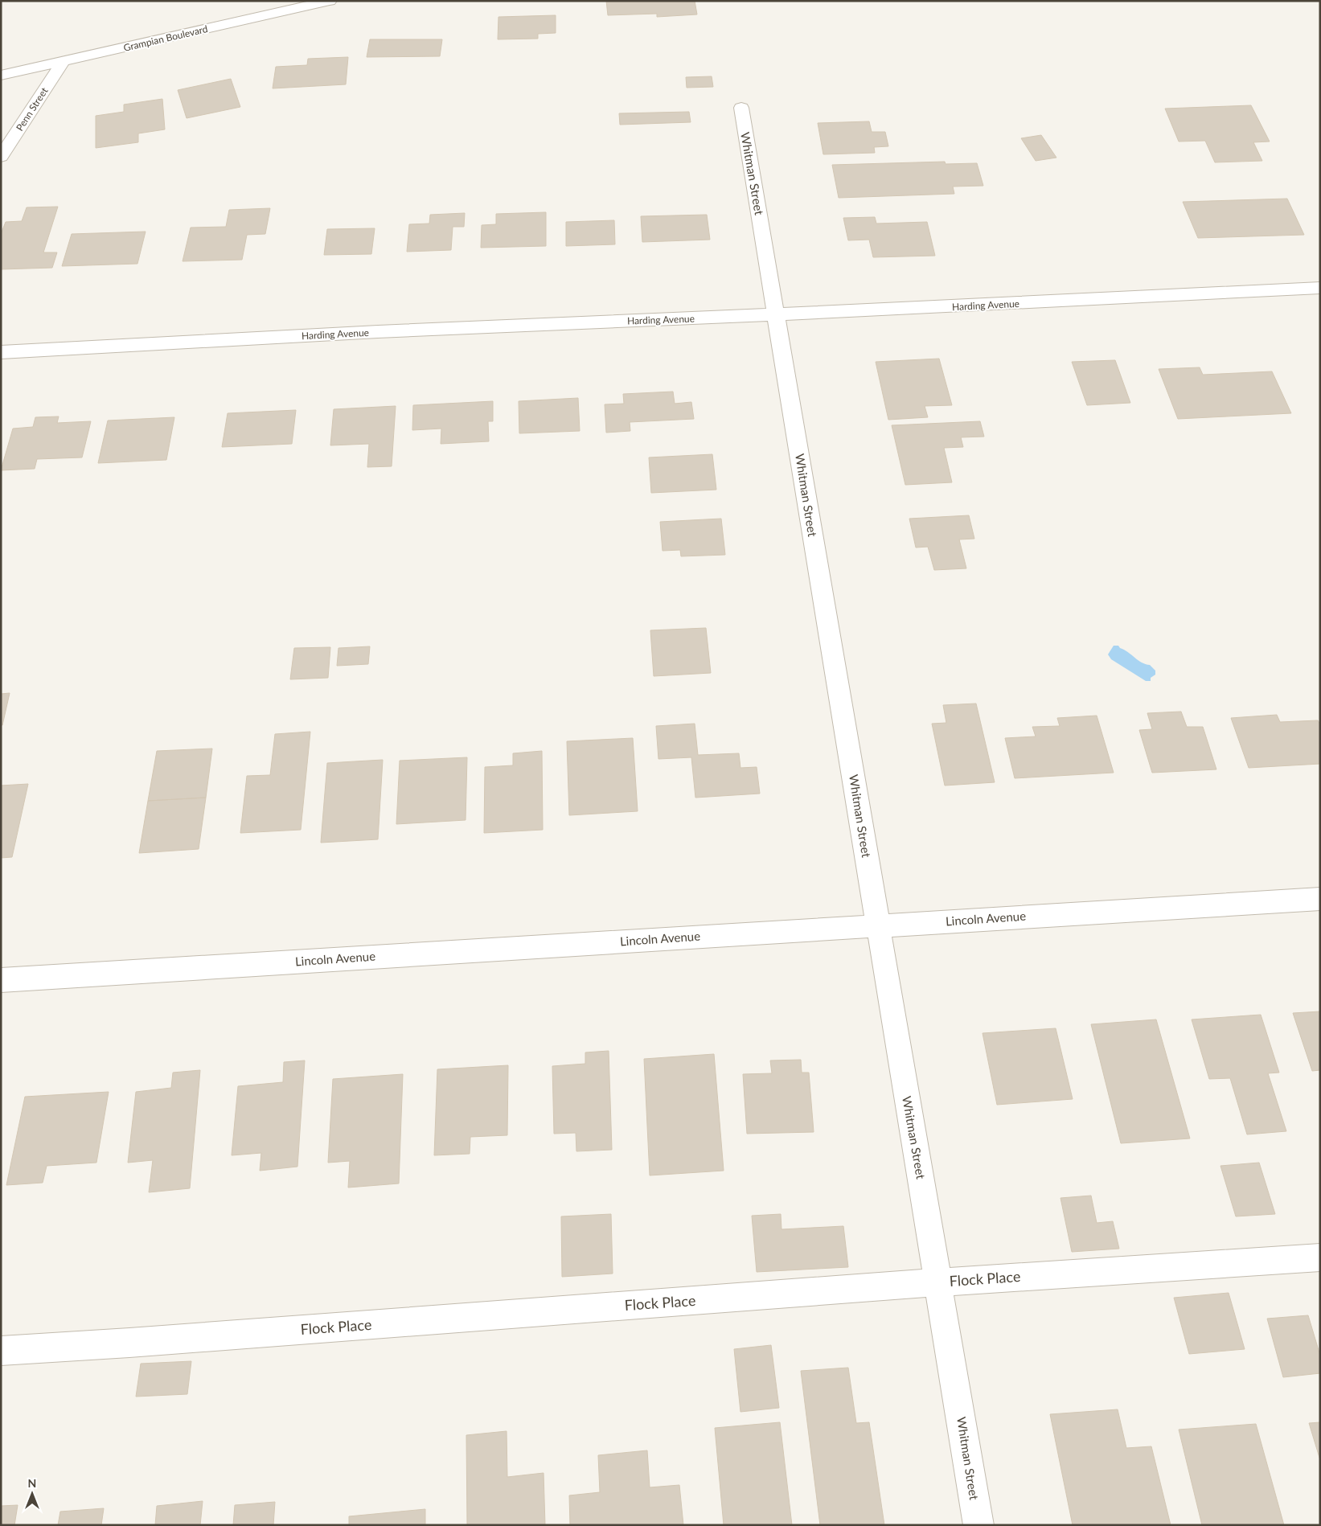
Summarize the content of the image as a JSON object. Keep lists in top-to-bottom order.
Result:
{
  "streets": {
    "street": [
      "Grampian Boulevard",
      "Penn Street",
      "Whitman Street",
      "Harding Avenue",
      "Lincoln Avenue",
      "Flock Place"
    ]
  },
  "crossings": [
    ["Grampian Boulevard", "Penn Street"],
    ["Whitman Street", "Harding Avenue"],
    ["Whitman Street", "Lincoln Avenue"],
    ["Whitman Street", "Flock Place"]
  ],
  "north": "top"
}
